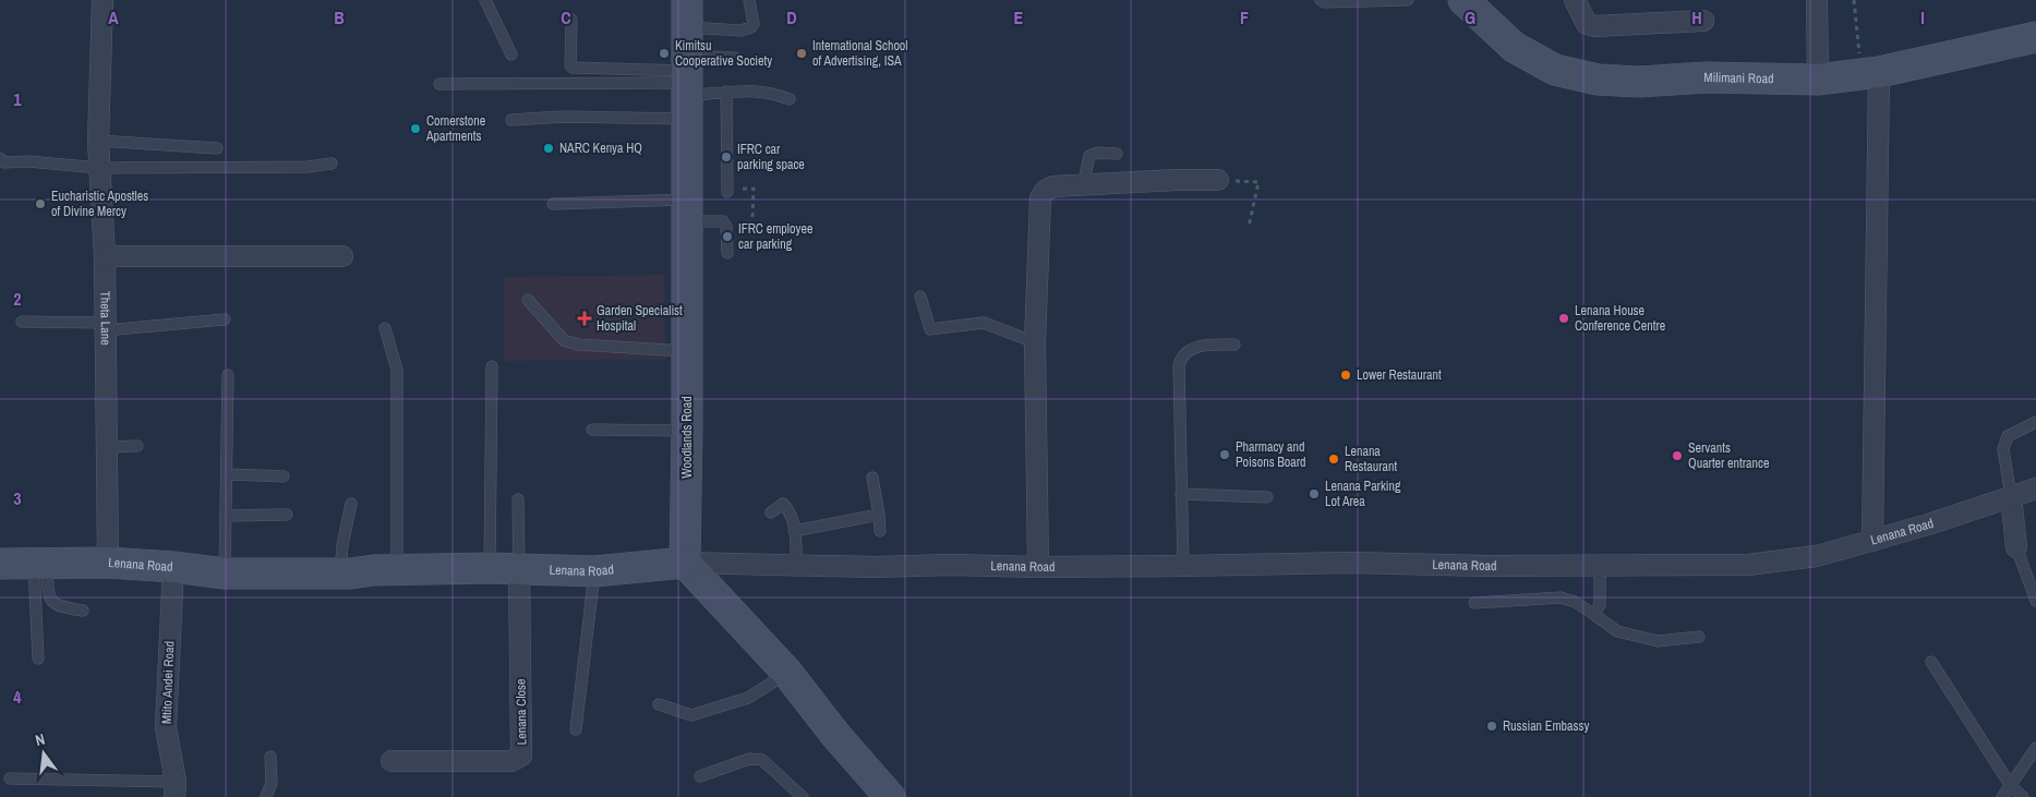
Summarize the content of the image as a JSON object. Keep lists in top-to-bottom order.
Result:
{
  "streets": {
    "street": [
      "Milimani Road",
      "Theta Lane",
      "Woodlands Road",
      "Lenana Road",
      "Mtito Andei Road",
      "Lenana Close"
    ]
  },
  "crossings": [
    ["Theta Lane", "Lenana Road"],
    ["Woodlands Road", "Lenana Road"],
    ["Lenana Road", "Mtito Andei Road"],
    ["Lenana Road", "Lenana Close"]
  ],
  "places": {
    "other": [
      "Kimitsu Cooperative Society",
      "International School of Advertising, ISA",
      "Cornerstone Apartments",
      "NARC Kenya HQ",
      "IFRC car parking space",
      "Eucharistic Apostles of Divine Mercy",
      "IFRC employee car parking",
      "Lenana House Conference Centre",
      "Lower Restaurant",
      "Pharmacy and Poisons Board",
      "Servants Quarter entrance",
      "Lenana Restaurant",
      "Lenana Parking Lot Area",
      "Russian Embassy"
    ],
    "health": ["Garden Specialist Hospital"]
  },
  "north": "top",
  "grid": {
    "columns": [
      "A",
      "B",
      "C",
      "D",
      "E",
      "F",
      "G",
      "H",
      "I"
    ],
    "rows": [
      "1",
      "2",
      "3",
      "4"
    ]
  }
}
